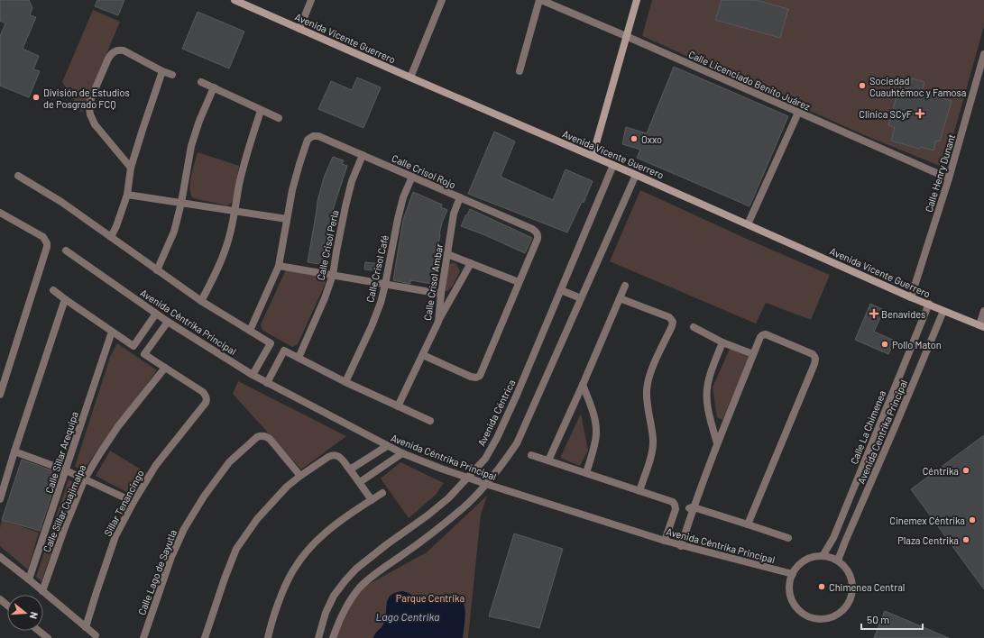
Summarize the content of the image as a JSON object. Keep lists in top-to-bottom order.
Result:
{
  "streets": {
    "main road": ["Avenida Vicente Guerrero"],
    "street": [
      "Calle Licenciado Benito Juárez",
      "Calle Crisol Rojo",
      "Calle Henry Dunant",
      "Calle Crisol Perla",
      "Calle Crisol Café",
      "Calle Crisol Ambar",
      "Avenida Céntrika Principal",
      "Avenida Céntrica",
      "Calle La Chimenea",
      "Avenida Centrika Principal",
      "Calle Sillar Arequipa",
      "Sillar Tenancingo",
      "Calle Sillar Cuajimalpa",
      "Calle Lago de Sayutla"
    ]
  },
  "crossings": [
    ["Avenida Vicente Guerrero", "Calle Henry Dunant"],
    ["Avenida Vicente Guerrero", "Avenida Céntrica"],
    ["Avenida Vicente Guerrero", "Calle La Chimenea"],
    ["Avenida Vicente Guerrero", "Avenida Centrika Principal"],
    ["Calle Licenciado Benito Juárez", "Calle Henry Dunant"],
    ["Calle Crisol Rojo", "Calle Crisol Perla"],
    ["Calle Crisol Rojo", "Calle Crisol Café"],
    ["Calle Crisol Rojo", "Calle Crisol Ambar"],
    ["Avenida Céntrika Principal", "Avenida Céntrica"],
    ["Avenida Céntrika Principal", "Calle La Chimenea"],
    ["Avenida Céntrika Principal", "Avenida Centrika Principal"],
    ["Calle La Chimenea", "Avenida Centrika Principal"],
    ["Sillar Tenancingo", "Calle Sillar Cuajimalpa"]
  ],
  "water": ["Lago Centrika"],
  "parks": ["Parque Centrika"],
  "places": {
    "other": [
      "Sociedad Cuauhtémoc y Famosa",
      "División de Estudios de Posgrado FCQ",
      "Oxxo",
      "Pollo Maton",
      "Céntrika",
      "Cinemex Céntrika",
      "Plaza Centrika",
      "Chimenea Central"
    ],
    "health": ["Clinica SCyF", "Benavides"]
  },
  "scale_bar": "50 m",
  "north": "right"
}
